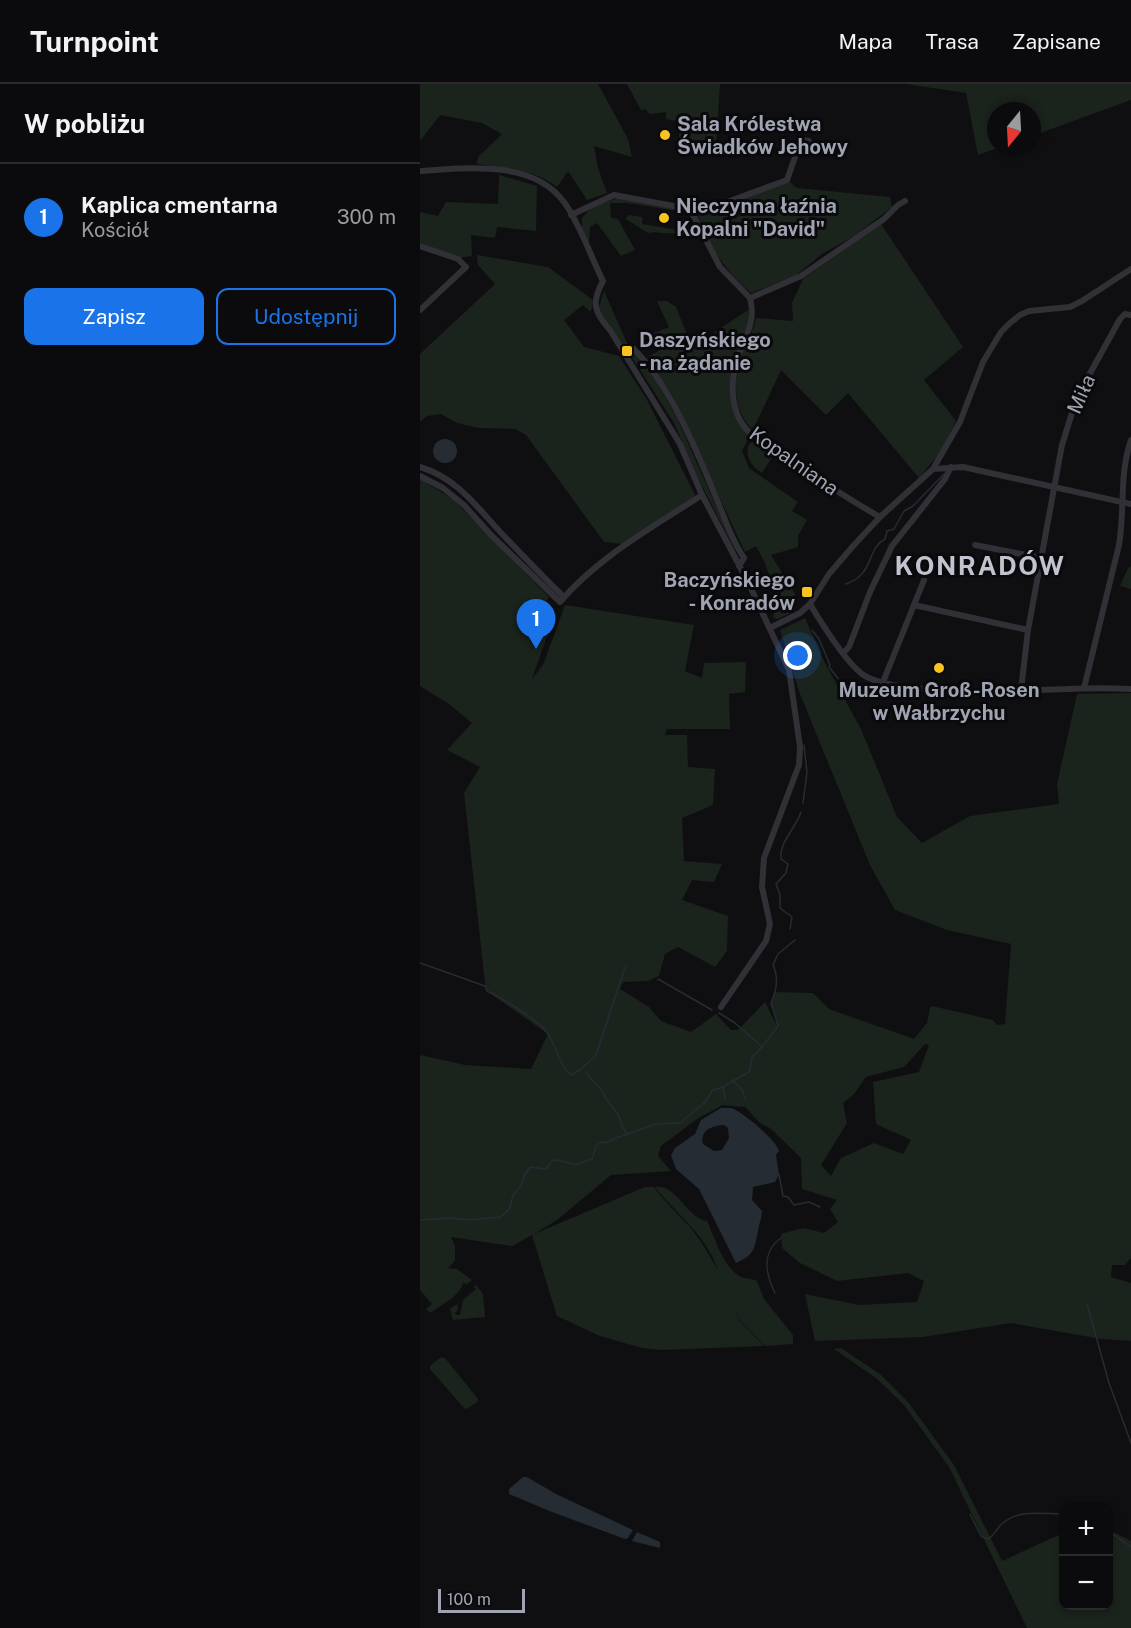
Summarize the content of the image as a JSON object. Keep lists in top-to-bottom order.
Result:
{
  "streets": {
    "street": ["Miła", "Kopalniana"]
  },
  "districts": ["KONRADÓW"],
  "places": {
    "other": ["Sala Królestwa Świadków Jehowy", "Nieczynna łaźnia Kopalni \"David\"", "Muzeum Groß-Rosen w Wałbrzychu"],
    "transit": ["Daszyńskiego - na żądanie", "Baczyńskiego - Konradów"]
  },
  "scale_bar": "100 m",
  "north": "bottom",
  "page": {
    "header": "Turnpoint",
    "nav": ["Mapa", "Trasa", "Zapisane"],
    "heading": "W pobliżu",
    "list": [
      {
        "mark": "1",
        "name": "Kaplica cmentarna",
        "note": "Kościół",
        "value": "300 m"
      }
    ],
    "buttons": ["Zapisz", "Udostępnij"],
    "pins": "1",
    "map_buttons": ["+", "−"],
    "scale": "100 m"
  }
}
